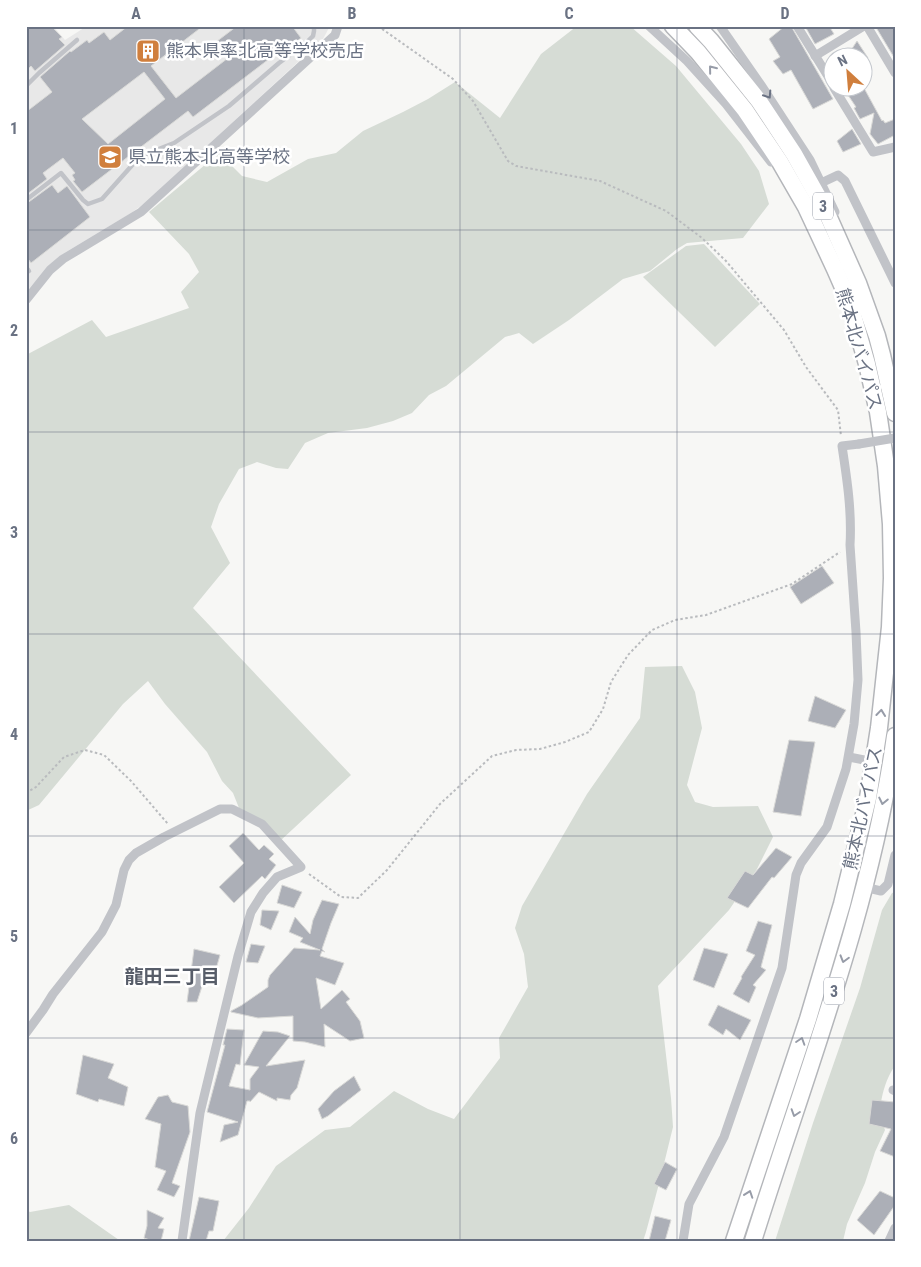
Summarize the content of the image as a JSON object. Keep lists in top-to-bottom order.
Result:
{
  "streets": {
    "highway": ["3", "熊本北バイパス"]
  },
  "districts": ["龍田三丁目"],
  "places": {
    "building": ["熊本県率北高等学校売店"],
    "school or university": ["県立熊本北高等学校"]
  },
  "north": "top left",
  "grid": {
    "columns": [
      "A",
      "B",
      "C",
      "D"
    ],
    "rows": [
      "1",
      "2",
      "3",
      "4",
      "5",
      "6"
    ]
  }
}
